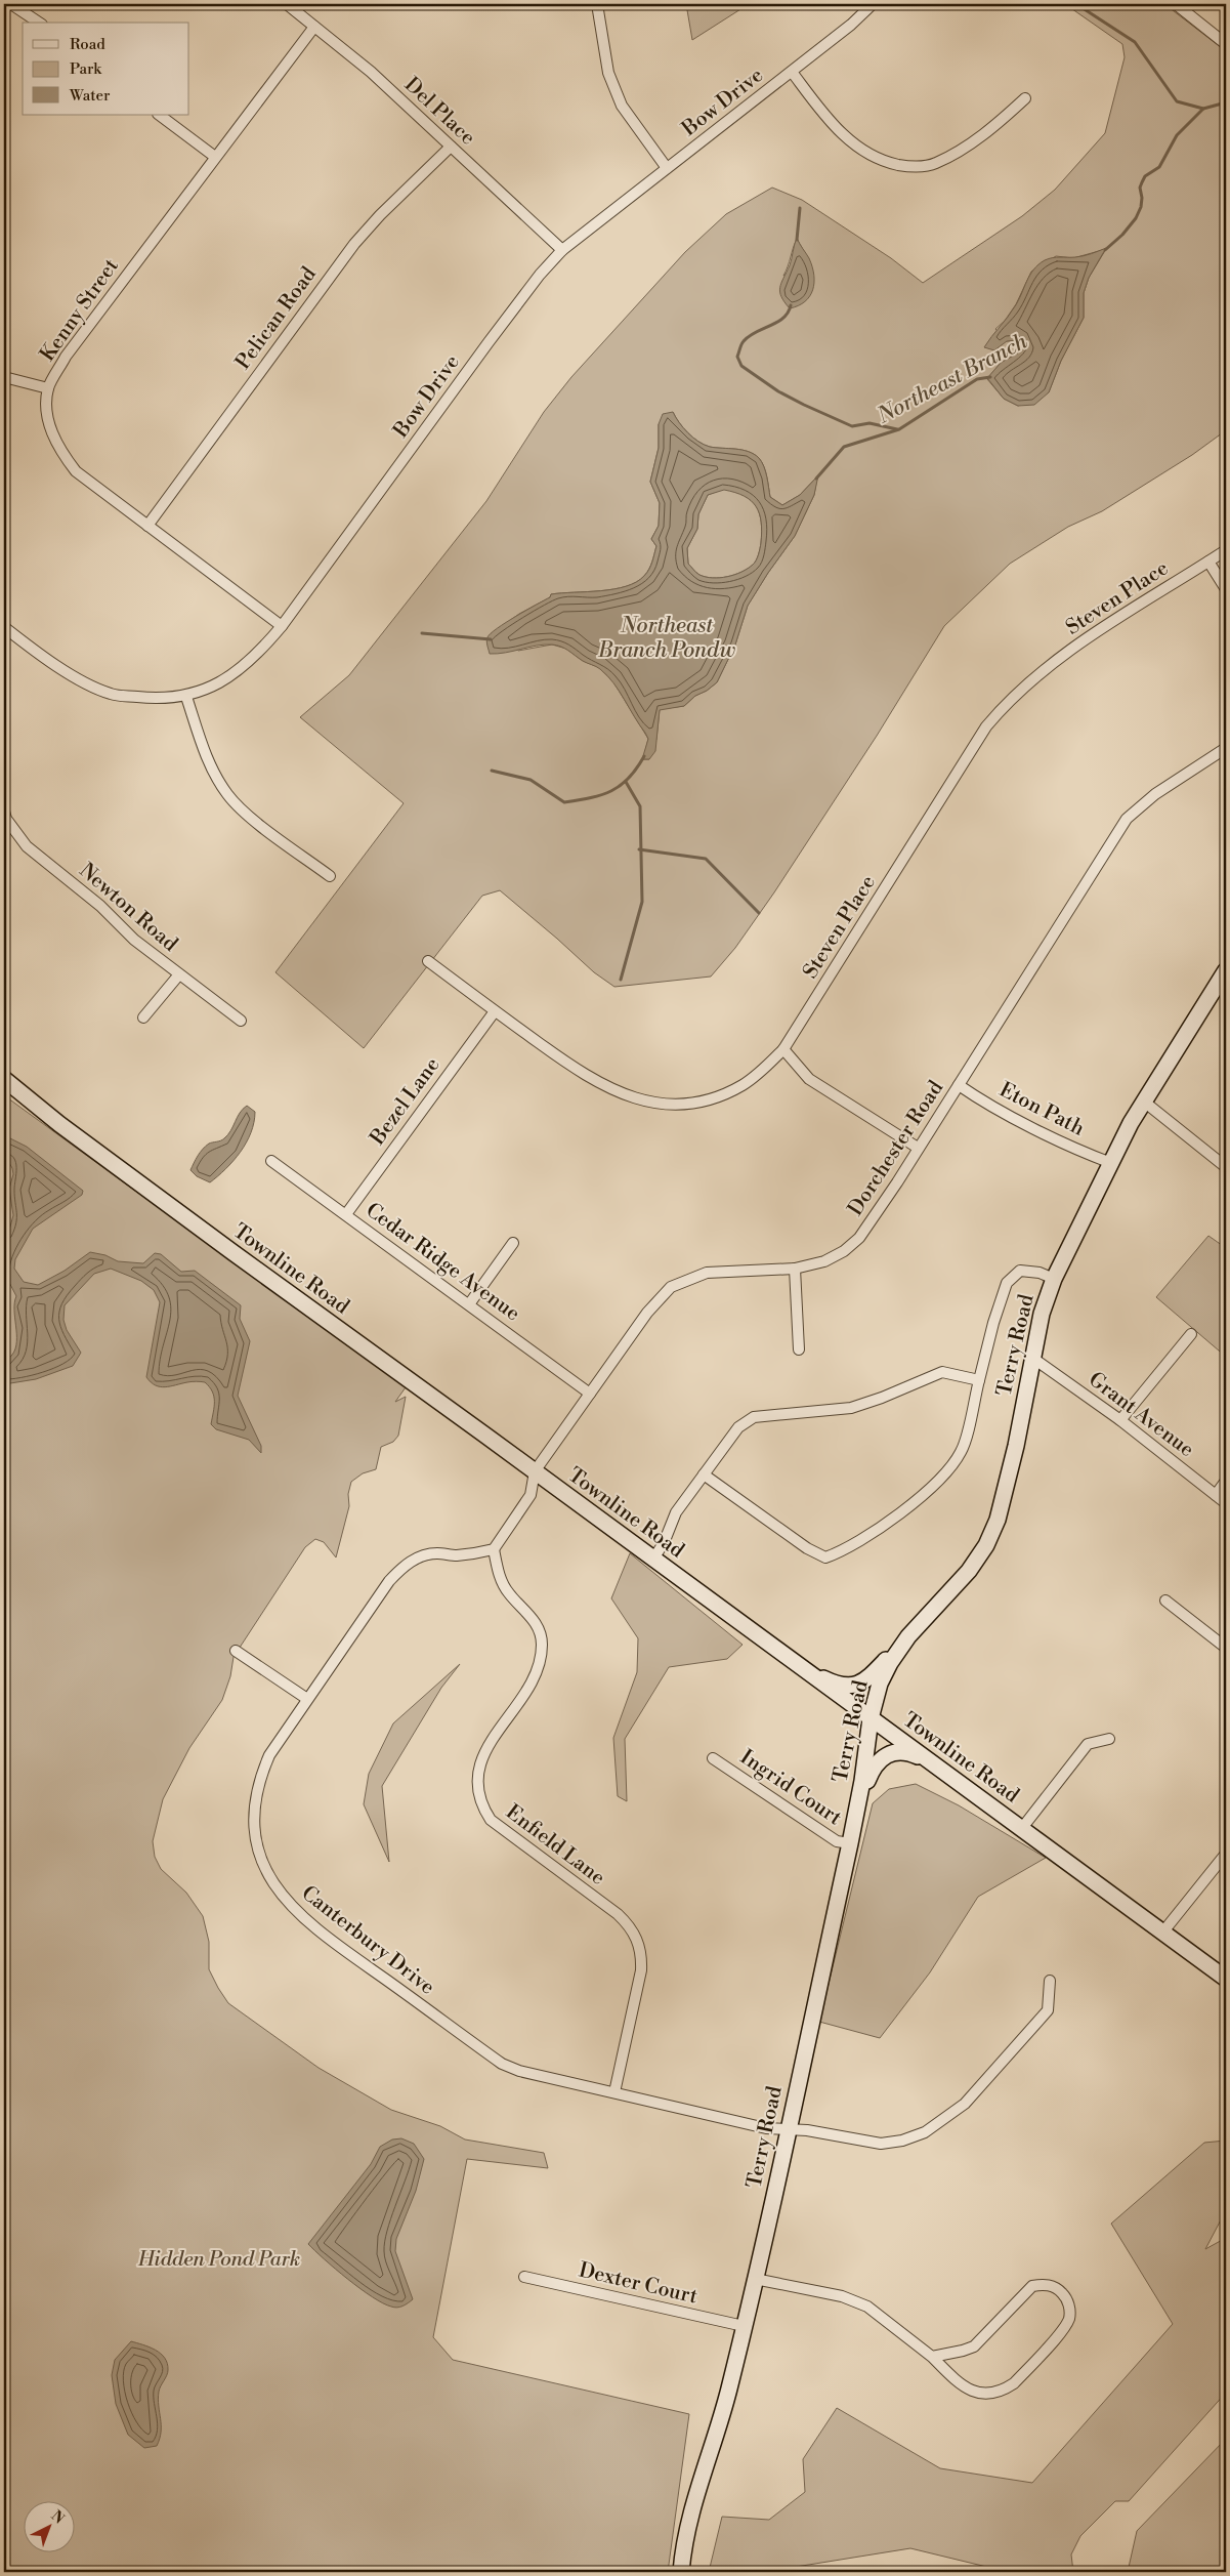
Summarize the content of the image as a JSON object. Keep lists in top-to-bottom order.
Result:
{
  "streets": {
    "street": [
      "Bow Drive",
      "Del Place",
      "Kenny Street",
      "Pelican Road",
      "Steven Place",
      "Newton Road",
      "Bezel Lane",
      "Eton Path",
      "Dorchester Road",
      "Cedar Ridge Avenue",
      "Townline Road",
      "Terry Road",
      "Grant Avenue",
      "Ingrid Court",
      "Enfield Lane",
      "Canterbury Drive",
      "Dexter Court"
    ]
  },
  "crossings": [
    ["Bow Drive", "Del Place"],
    ["Bow Drive", "Kenny Street"],
    ["Del Place", "Kenny Street"],
    ["Del Place", "Pelican Road"],
    ["Kenny Street", "Pelican Road"],
    ["Steven Place", "Bezel Lane"],
    ["Bezel Lane", "Cedar Ridge Avenue"],
    ["Eton Path", "Dorchester Road"],
    ["Eton Path", "Terry Road"],
    ["Dorchester Road", "Cedar Ridge Avenue"],
    ["Dorchester Road", "Townline Road"],
    ["Townline Road", "Terry Road"],
    ["Terry Road", "Grant Avenue"],
    ["Terry Road", "Ingrid Court"],
    ["Terry Road", "Canterbury Drive"],
    ["Terry Road", "Dexter Court"],
    ["Enfield Lane", "Canterbury Drive"]
  ],
  "water": ["Northeast Branch", "Northeast Branch Pondw"],
  "parks": ["Hidden Pond Park"],
  "legend": ["Road", "Park", "Water"],
  "north": "top right"
}
